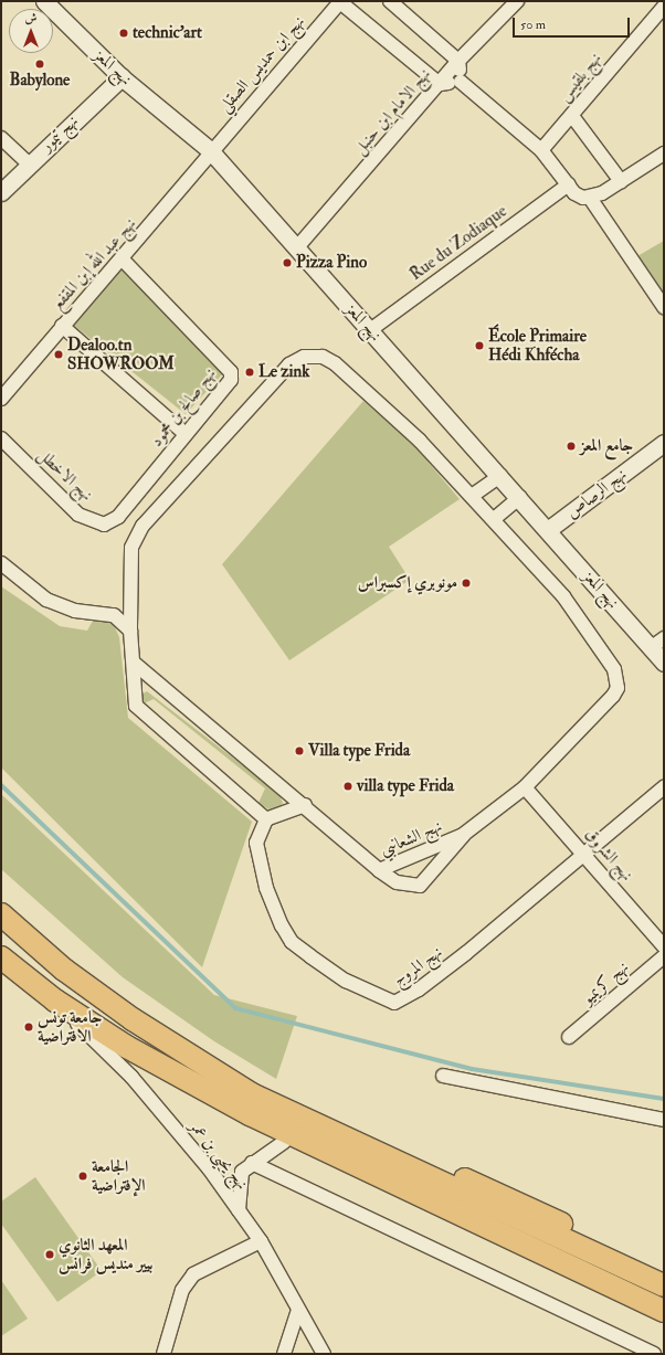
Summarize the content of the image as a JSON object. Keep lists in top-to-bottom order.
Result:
{
  "streets": {
    "street": [
      "نهج ابن حمديس الصقلي",
      "نهج المعز",
      "نهج بلقيس",
      "نهج الامام ابن حنبل",
      "نهج تيمور",
      "Rue du Zodiaque",
      "نهج عبد الله إبن المقفع",
      "نهج صالح بن محمود",
      "نهج الاخطل",
      "نهج الرصاص",
      "نهج الشعانبي",
      "نهج الشروق",
      "نهج المروج",
      "نهج كريميو",
      "نهج يحيى بن عمر"
    ]
  },
  "crossings": [
    ["نهج ابن حمديس الصقلي", "نهج المعز"],
    ["نهج ابن حمديس الصقلي", "نهج عبد الله إبن المقفع"],
    ["نهج المعز", "نهج الامام ابن حنبل"],
    ["نهج المعز", "نهج تيمور"],
    ["نهج المعز", "Rue du Zodiaque"],
    ["نهج المعز", "نهج عبد الله إبن المقفع"],
    ["نهج المعز", "نهج الرصاص"],
    ["نهج عبد الله إبن المقفع", "نهج صالح بن محمود"],
    ["نهج صالح بن محمود", "نهج الاخطل"],
    ["نهج الشعانبي", "نهج الشروق"],
    ["نهج الشروق", "نهج المروج"]
  ],
  "places": [
    "technic'art",
    "Babylone",
    "Pizza Pino",
    "École Primaire Hédi Khfécha",
    "Dealoo.tn SHOWROOM",
    "Le zink",
    "جامع المعز",
    "مونوبري إكسبراس",
    "Villa type Frida",
    "villa type Frida",
    "جامعة تونس الافتراضية",
    "الجامعة الإفتراضية",
    "المعهد الثانوي بيير منديس فرانس"
  ],
  "scale_bar": "50 m",
  "north": "top"
}
